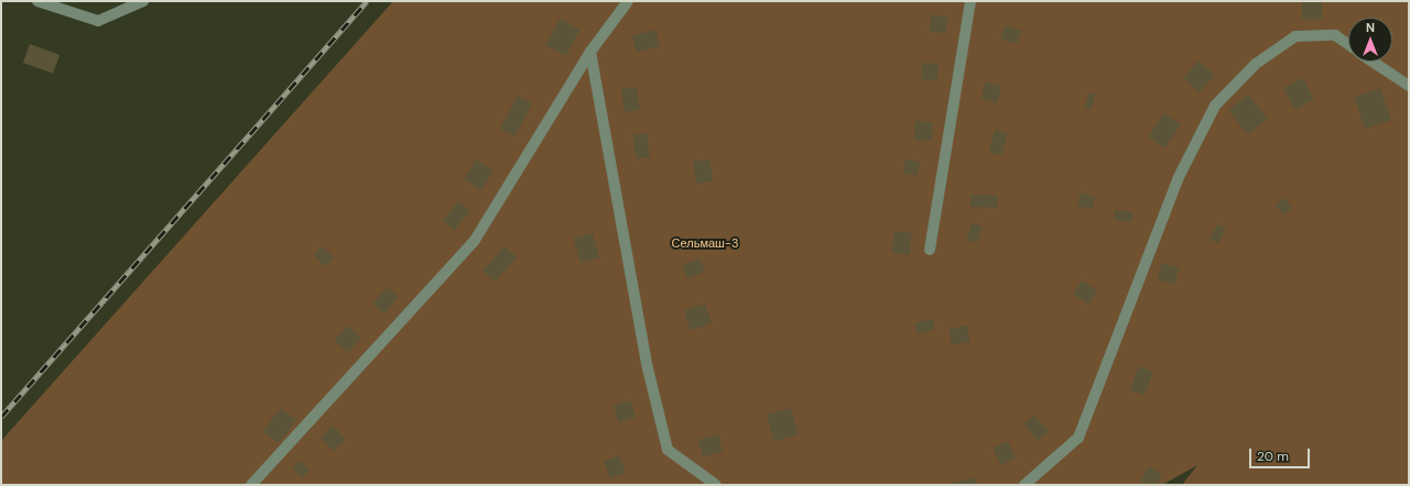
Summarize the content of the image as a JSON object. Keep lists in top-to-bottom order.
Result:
{
  "parks": ["Сельмаш-3"],
  "scale_bar": "20 m",
  "north": "top"
}
